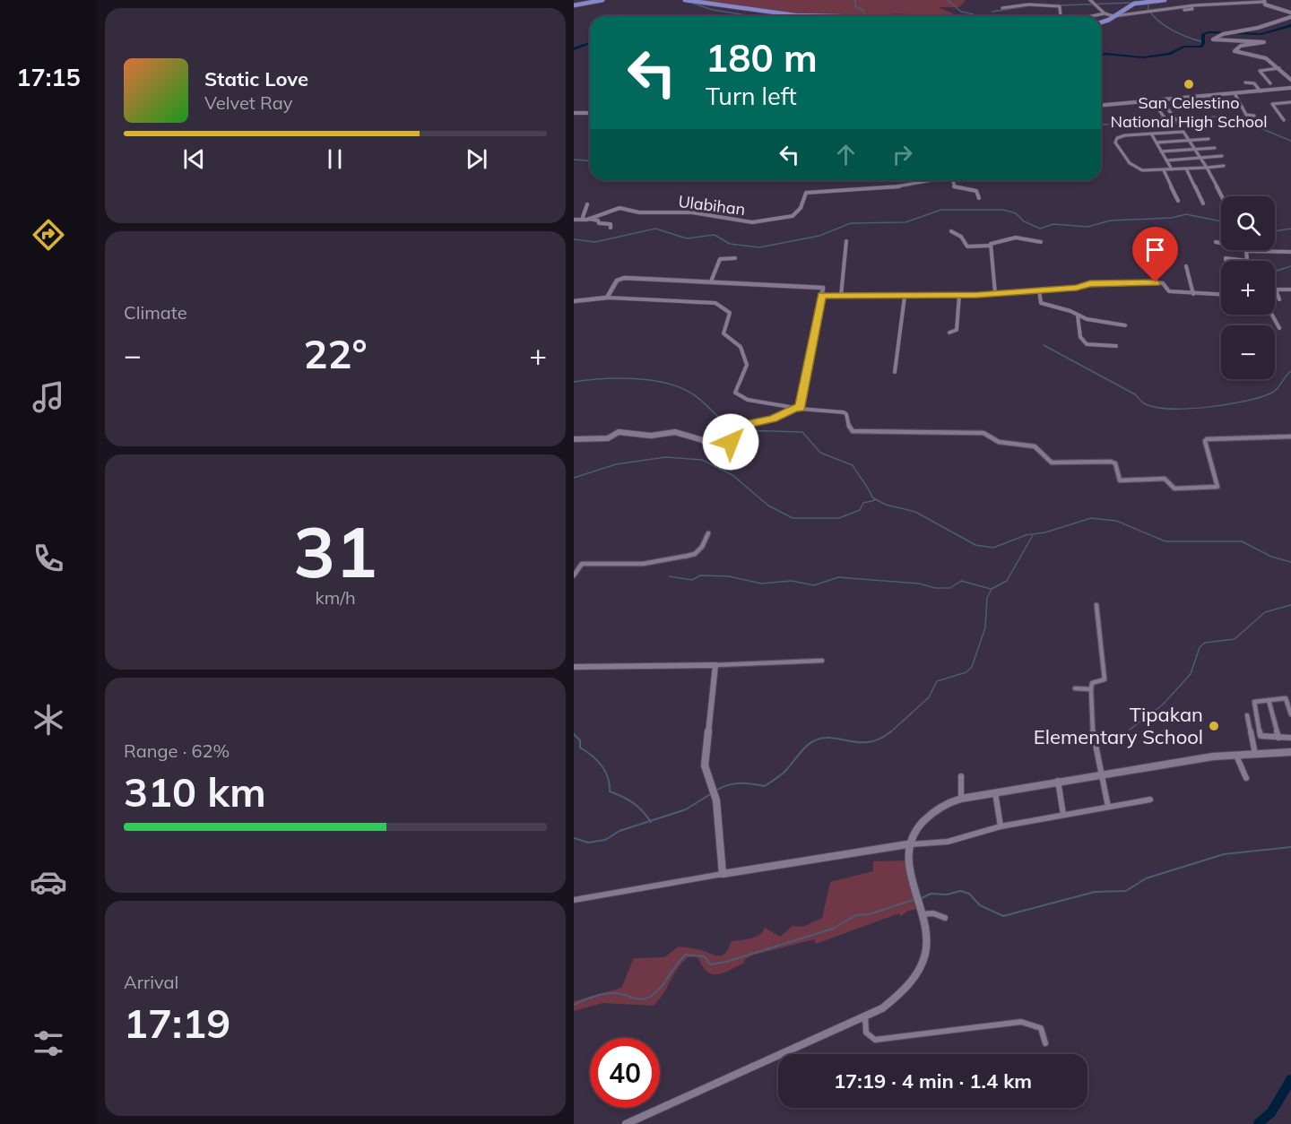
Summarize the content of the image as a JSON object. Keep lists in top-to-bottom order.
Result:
{
  "streets": {
    "street": ["Ulabihan"]
  },
  "places": ["San Celestino National High School", "Tipakan Elementary School"],
  "page": {
    "tabs": "17:15",
    "turn": ["180 m", "Turn left"],
    "song": ["Static Love", "Velvet Ray"],
    "map_buttons": ["+", "−"],
    "tile": [
      "Climate",
      ["31", "km/h"],
      ["Range · 62%", "310 km"],
      ["Arrival", "17:19"]
    ],
    "heat": ["−", "22°", "+"],
    "limit": "40",
    "trip": "17:19 · 4 min · 1.4 km"
  }
}
